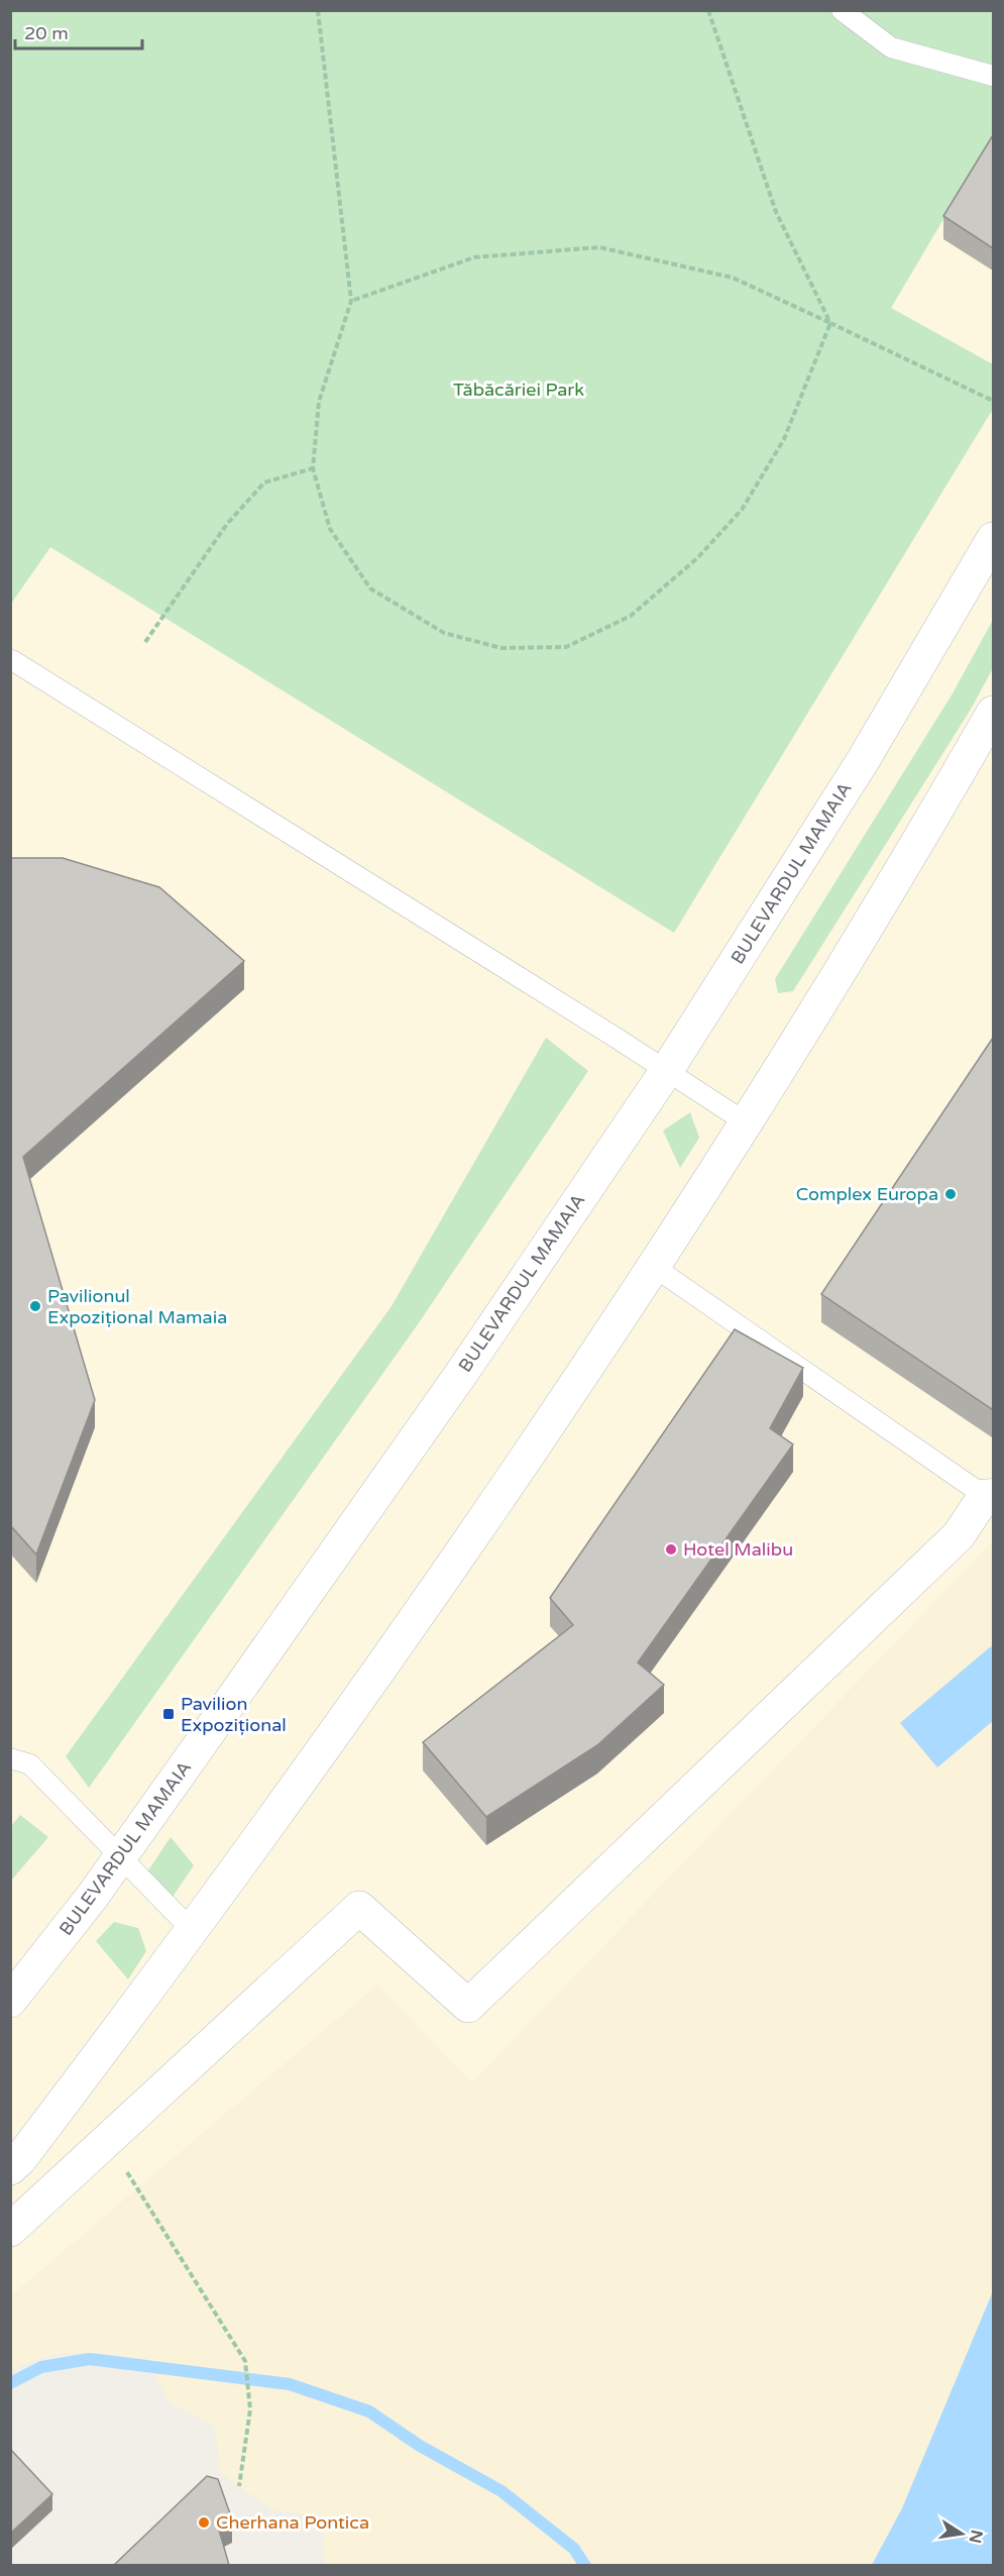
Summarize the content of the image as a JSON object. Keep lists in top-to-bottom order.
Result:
{
  "streets": {
    "main road": ["BULEVARDUL MAMAIA"]
  },
  "parks": ["Tăbăcăriei Park"],
  "places": {
    "other": [
      "Complex Europa",
      "Pavilionul Expozițional Mamaia",
      "Hotel Malibu",
      "Cherhana Pontica"
    ],
    "transit": ["Pavilion Expozițional"]
  },
  "scale_bar": "20 m",
  "north": "right"
}
